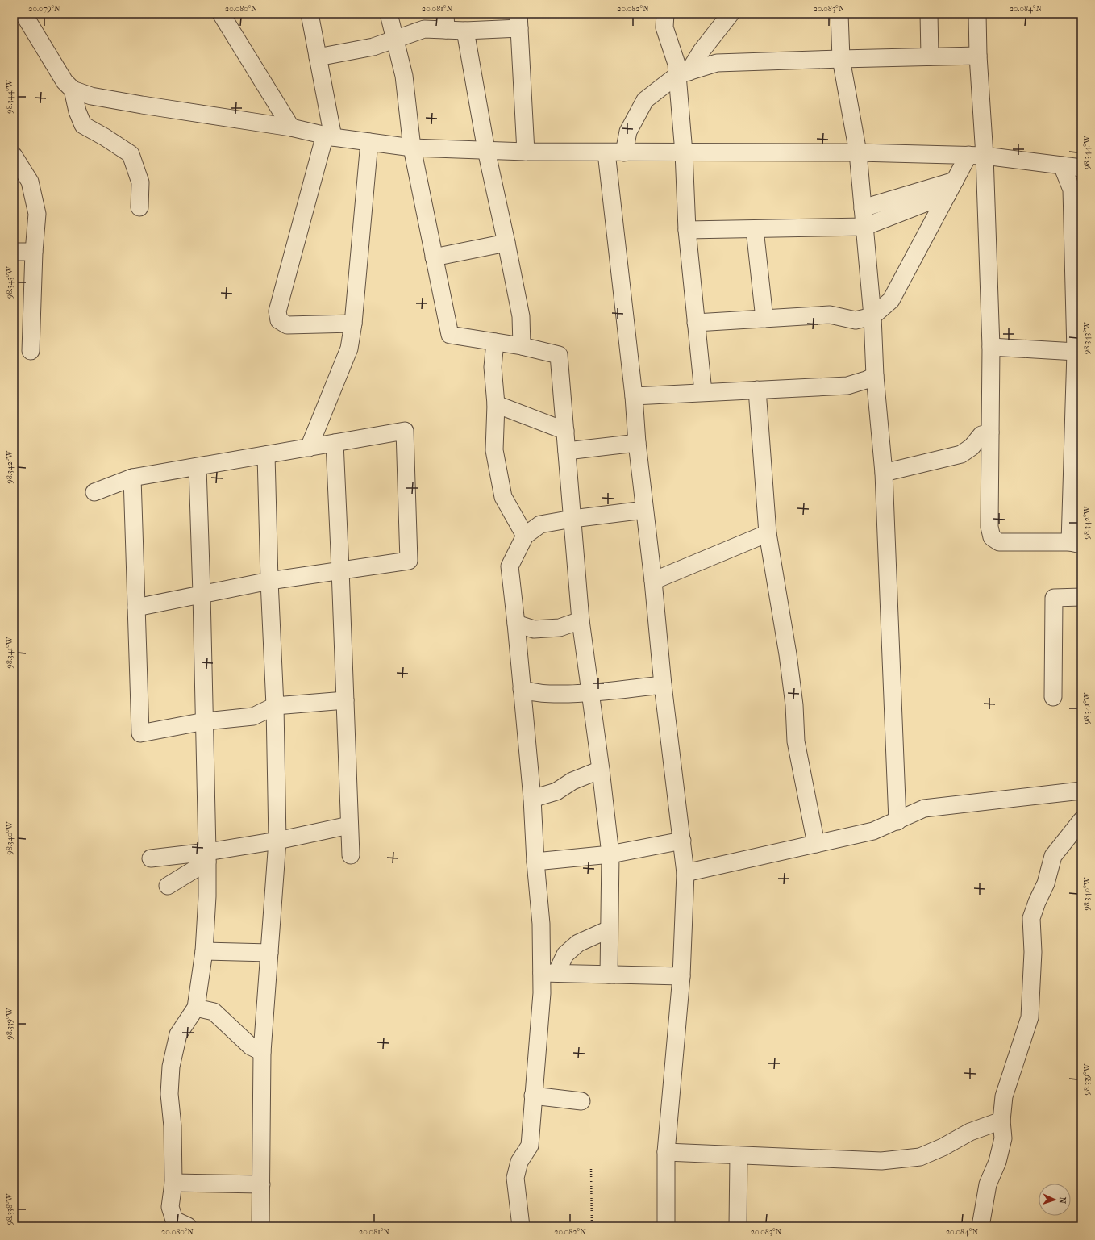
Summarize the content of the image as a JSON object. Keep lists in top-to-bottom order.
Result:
{
  "north": "right",
  "coordinates": [
    "20.079°N",
    "20.080°N",
    "20.081°N",
    "20.082°N",
    "20.083°N",
    "20.084°N",
    "98.344°W",
    "98.343°W",
    "98.342°W",
    "98.341°W",
    "98.340°W",
    "98.339°W",
    "98.338°W"
  ]
}
